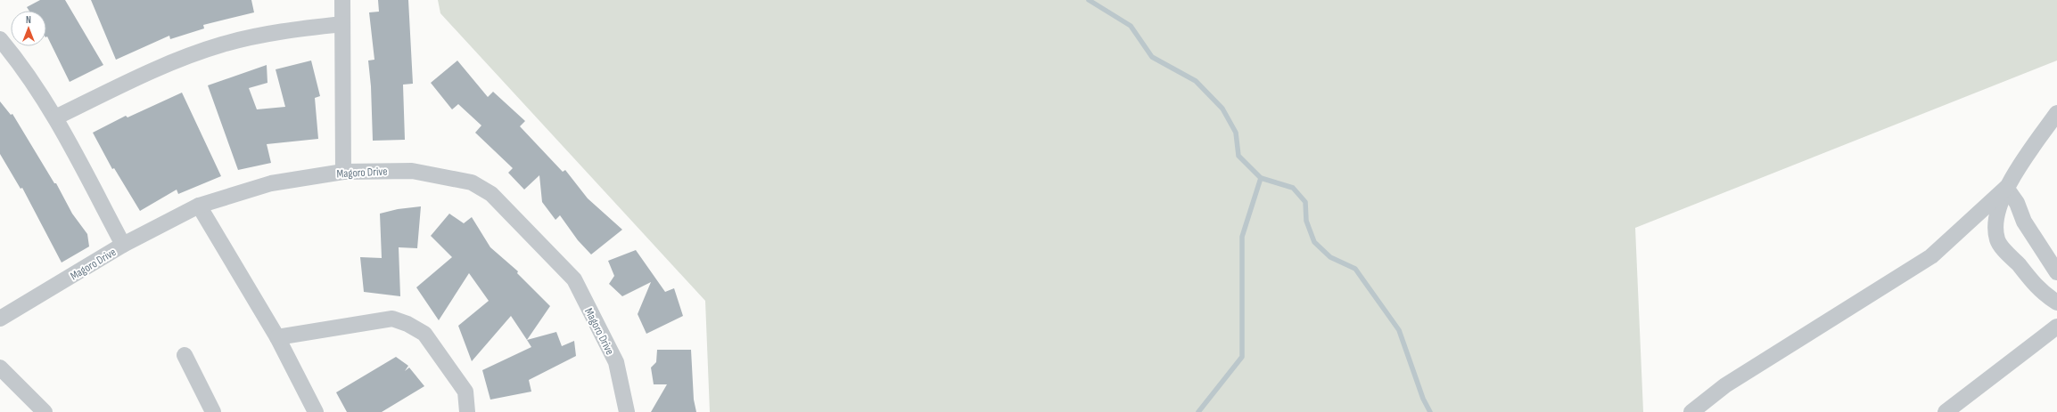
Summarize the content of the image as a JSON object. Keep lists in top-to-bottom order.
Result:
{
  "streets": {
    "street": ["Magoro Drive"]
  },
  "north": "top"
}
